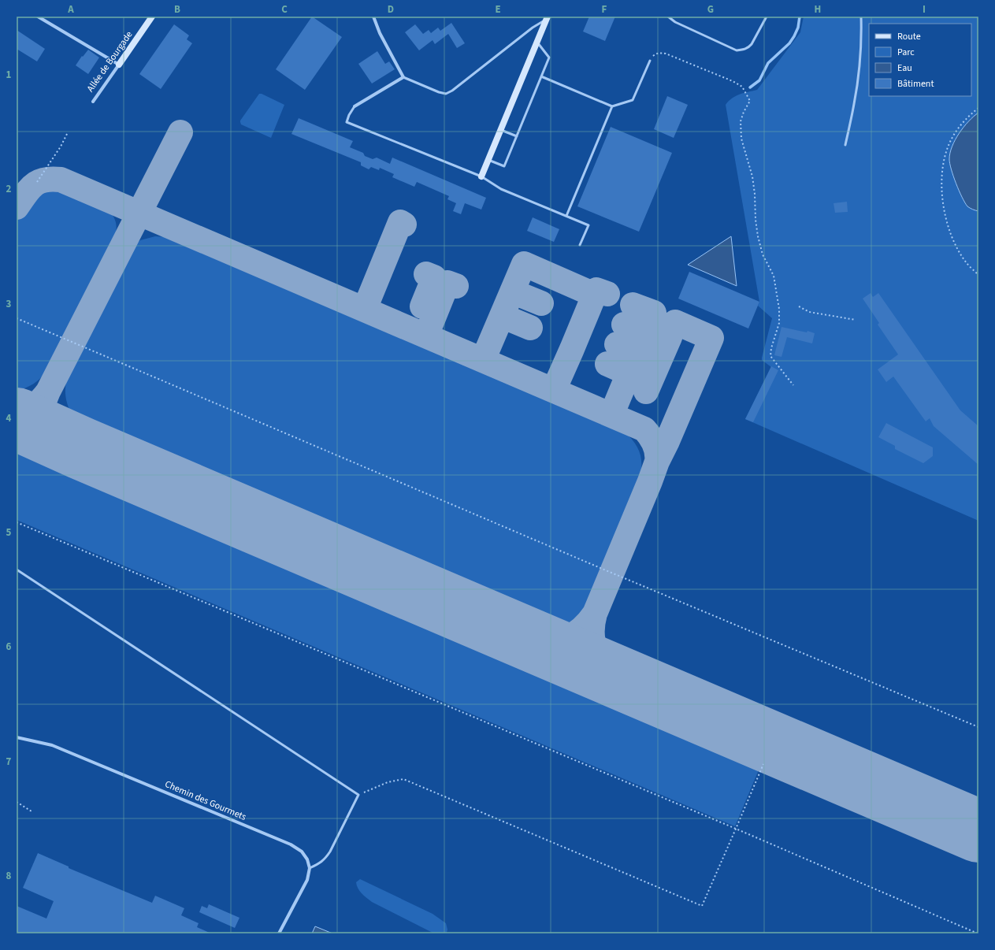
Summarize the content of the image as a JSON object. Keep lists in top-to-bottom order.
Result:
{
  "streets": {
    "street": ["Allée de Bourgade", "Chemin des Gourmets"]
  },
  "legend": [
    "Route",
    "Parc",
    "Eau",
    "Bâtiment"
  ],
  "grid": {
    "columns": [
      "A",
      "B",
      "C",
      "D",
      "E",
      "F",
      "G",
      "H",
      "I"
    ],
    "rows": [
      "1",
      "2",
      "3",
      "4",
      "5",
      "6",
      "7",
      "8"
    ]
  }
}
